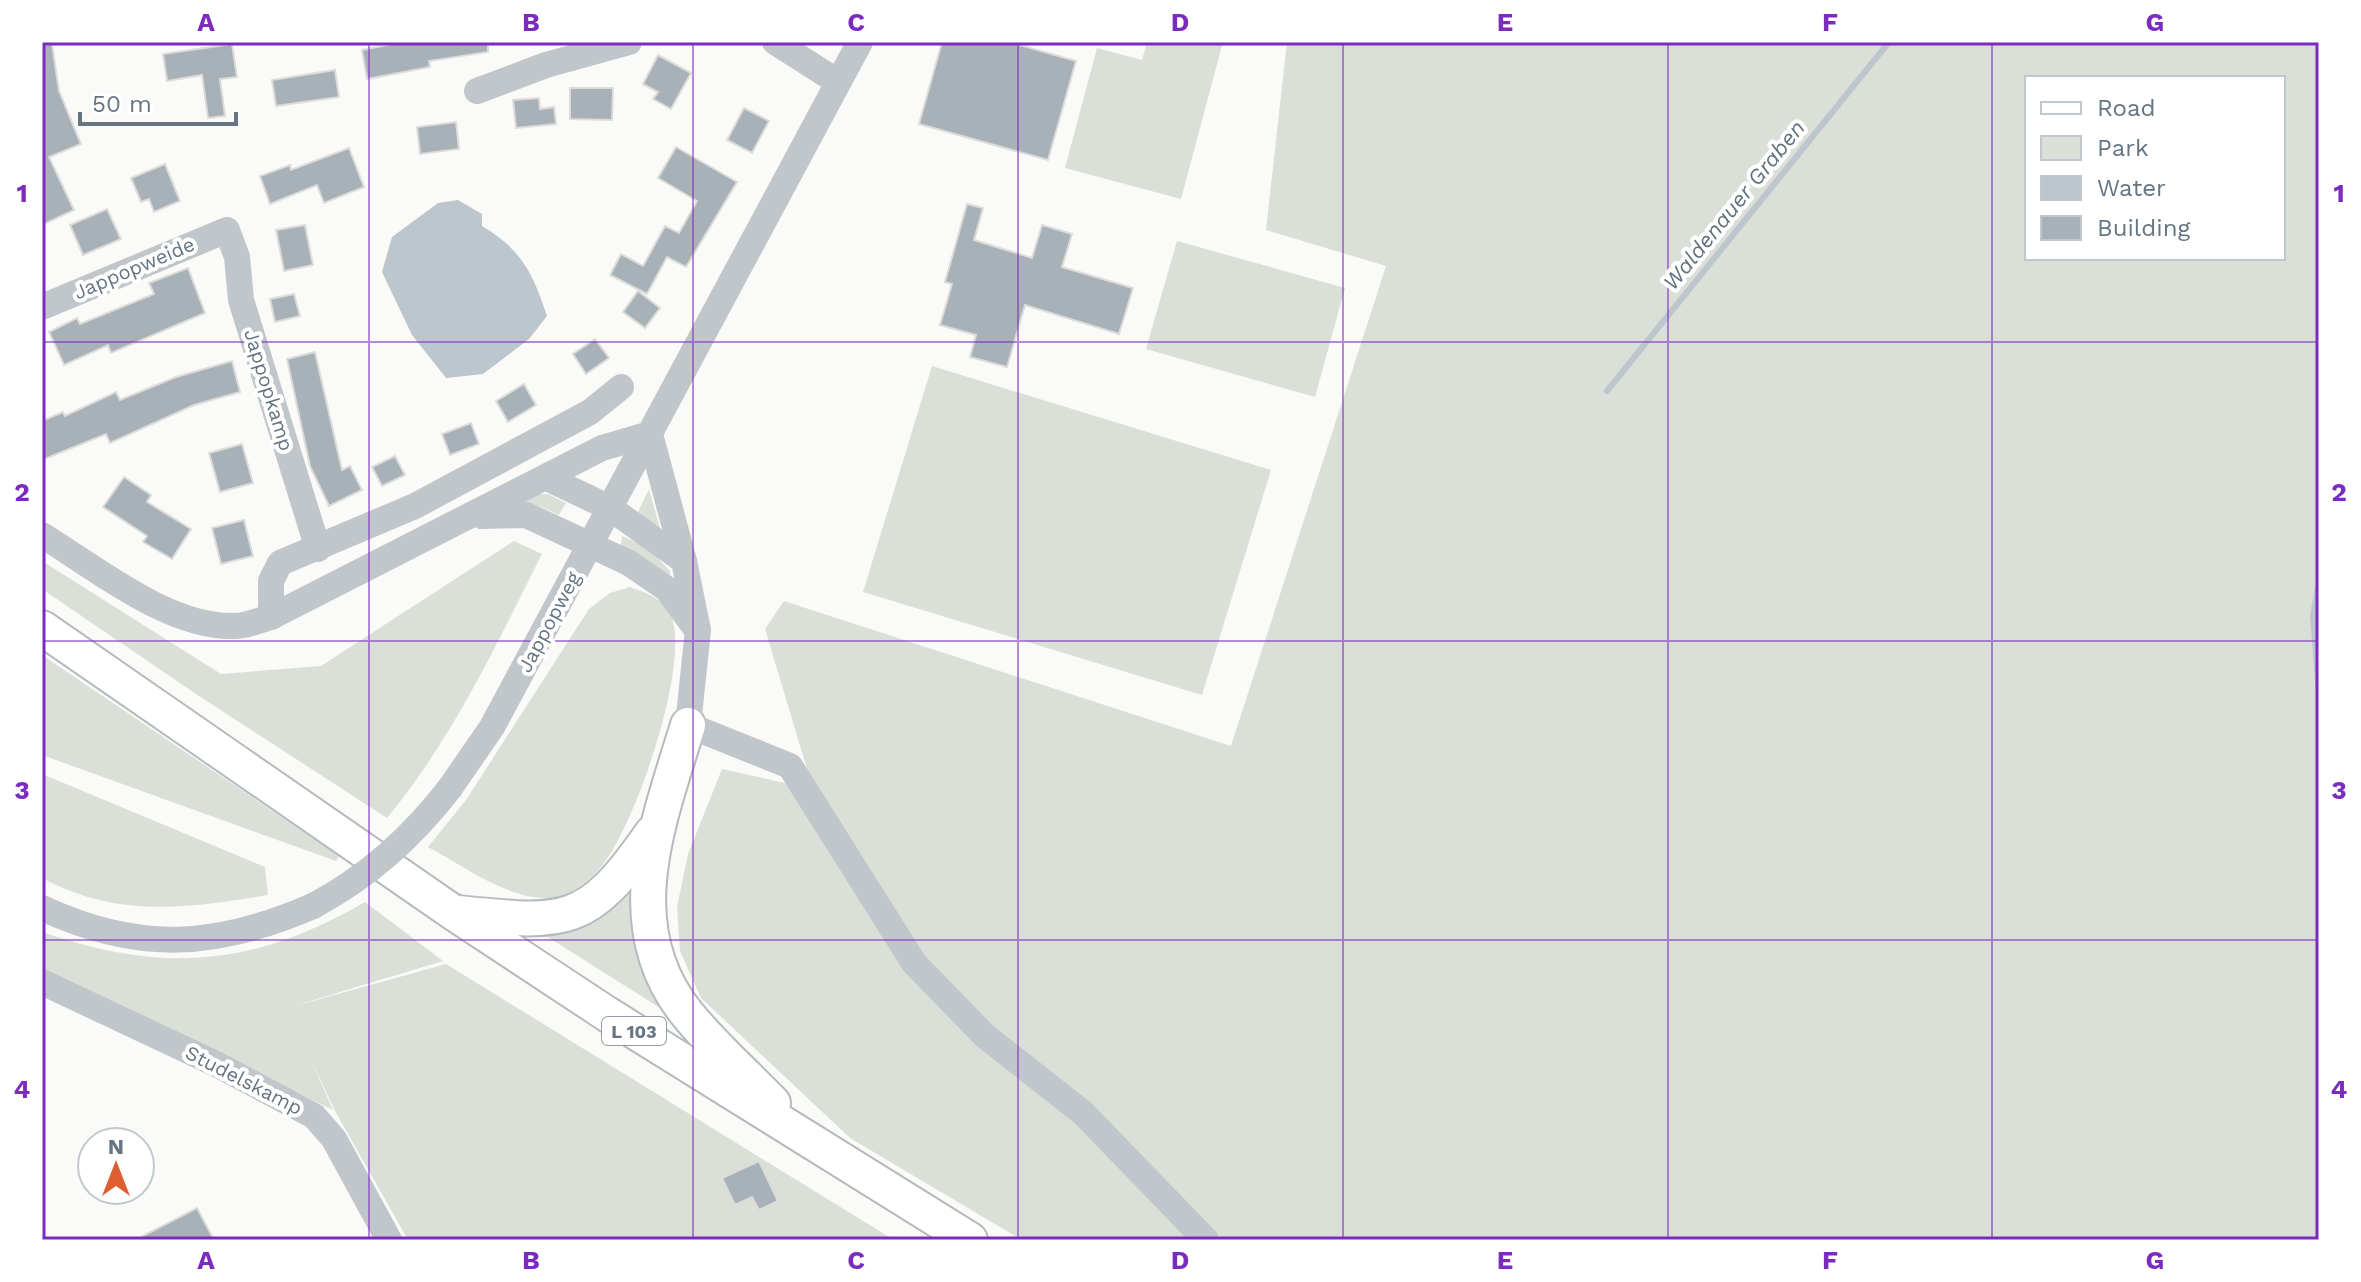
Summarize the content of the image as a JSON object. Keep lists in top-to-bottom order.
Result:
{
  "streets": {
    "main road": ["L 103"],
    "street": [
      "Jappopweide",
      "Jappopkamp",
      "Jappopweg",
      "Studelskamp"
    ]
  },
  "crossings": [
    ["Jappopweide", "Jappopkamp"]
  ],
  "water": ["Waldenauer Graben"],
  "legend": [
    "Road",
    "Park",
    "Water",
    "Building"
  ],
  "scale_bar": "50 m",
  "north": "top",
  "grid": {
    "columns": [
      "A",
      "B",
      "C",
      "D",
      "E",
      "F",
      "G"
    ],
    "rows": [
      "1",
      "2",
      "3",
      "4"
    ]
  }
}
